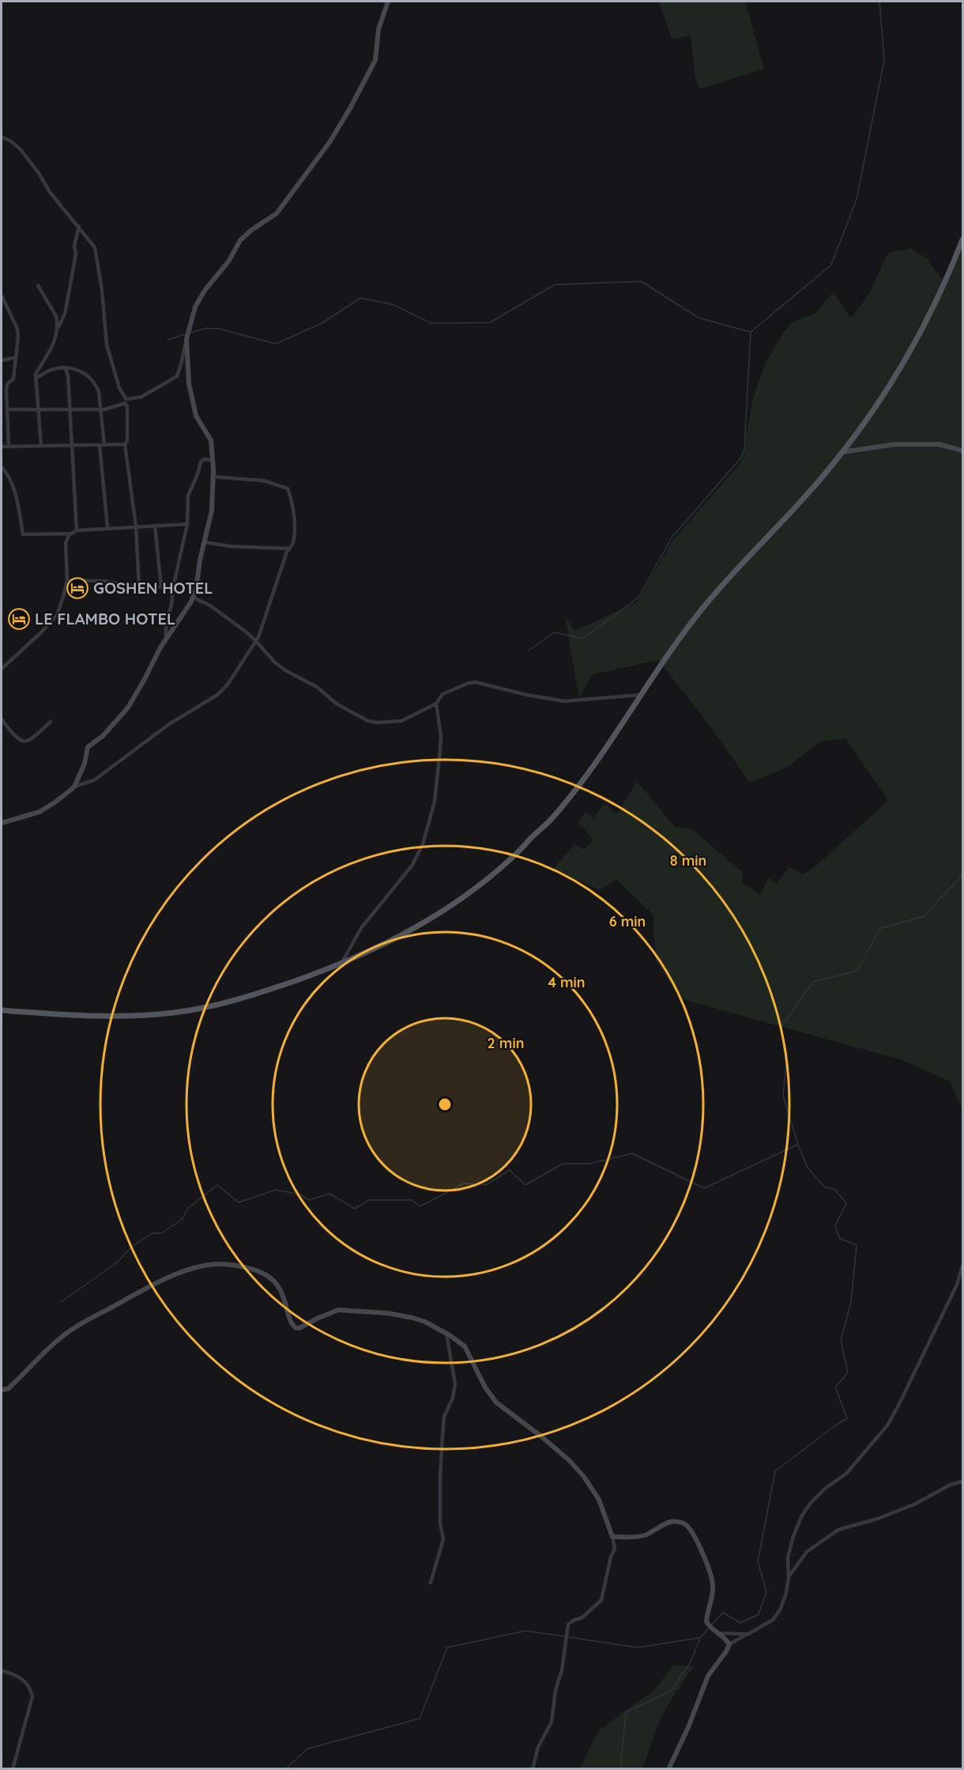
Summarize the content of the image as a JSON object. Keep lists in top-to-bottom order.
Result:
{
  "places": {
    "hotel": ["GOSHEN HOTEL", "LE FLAMBO HOTEL"]
  },
  "rings": [
    "8 min",
    "6 min",
    "4 min",
    "2 min"
  ]
}
